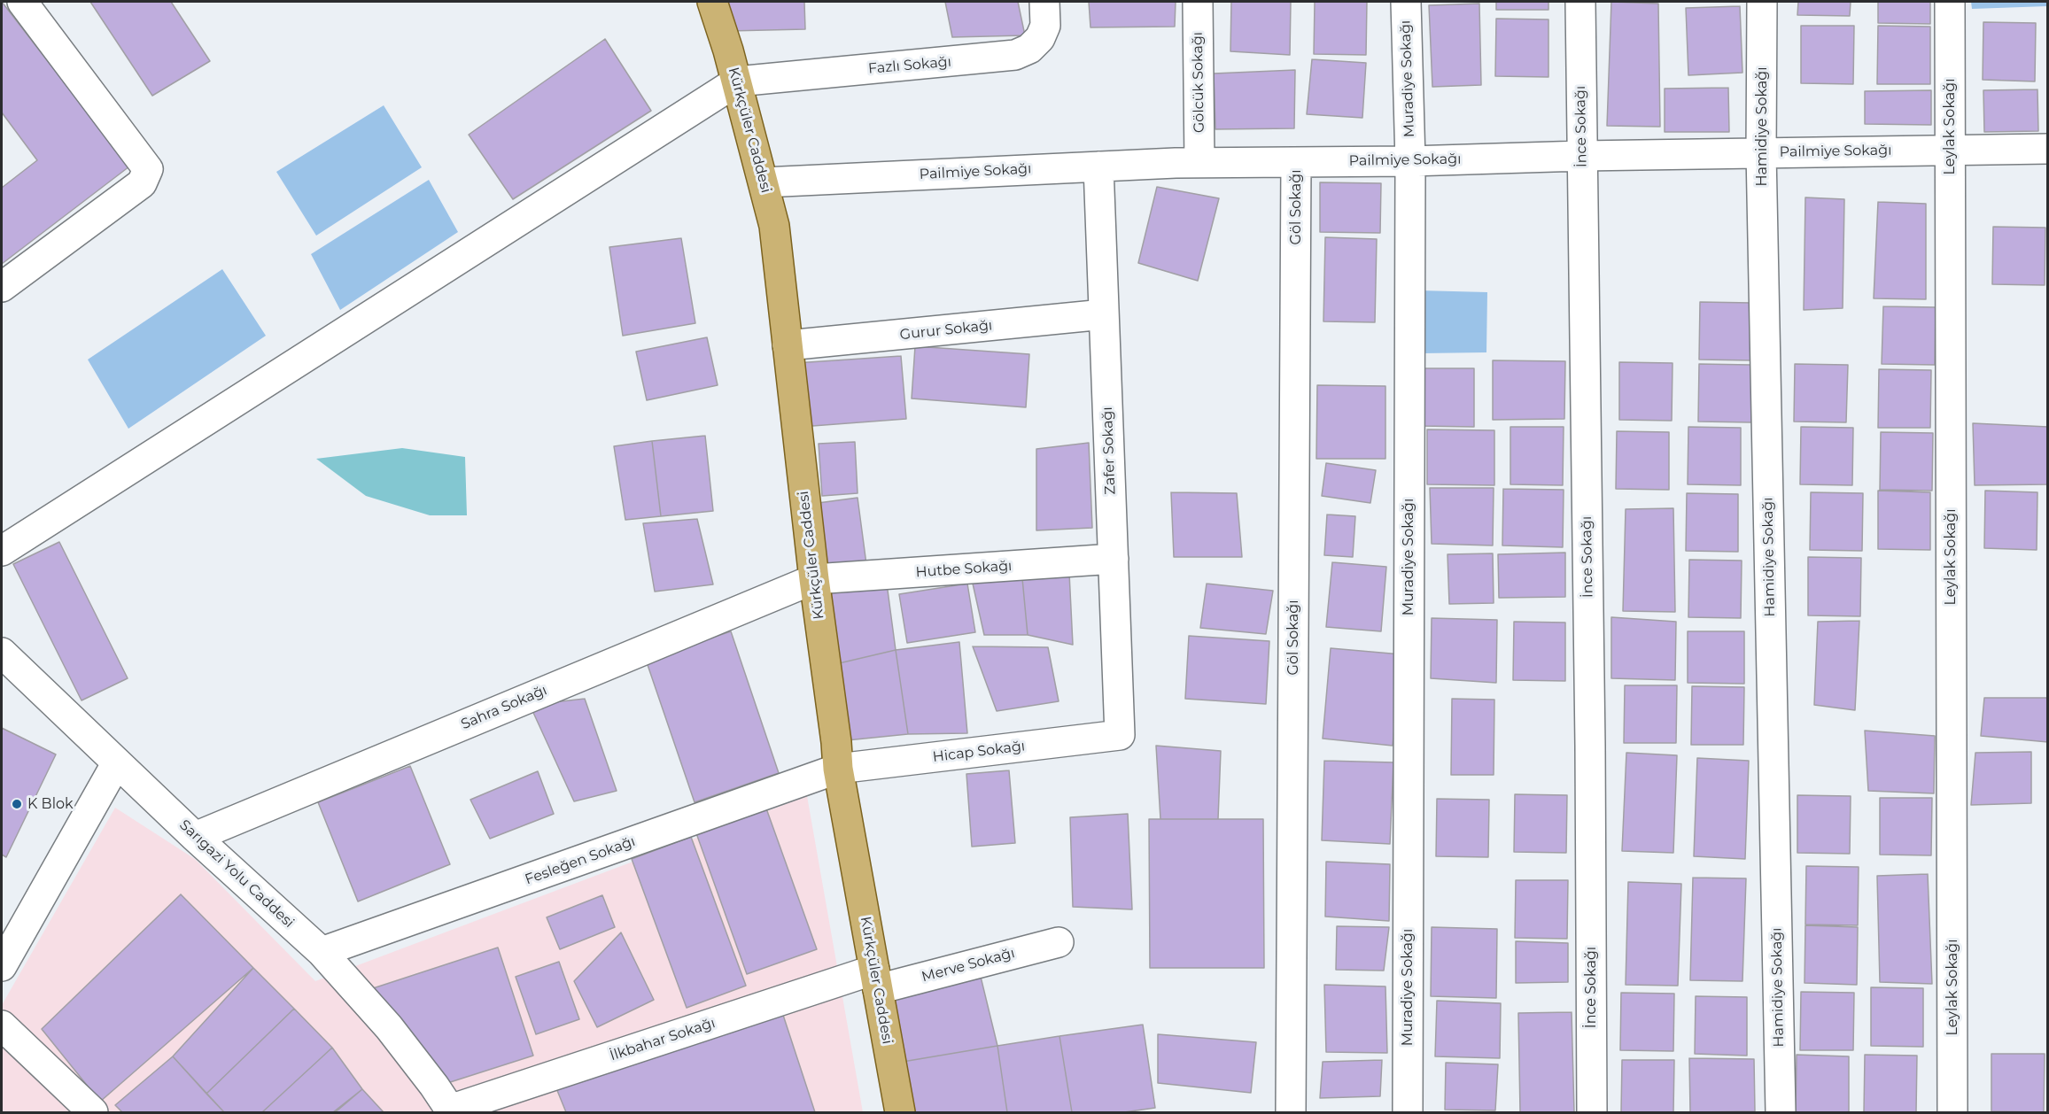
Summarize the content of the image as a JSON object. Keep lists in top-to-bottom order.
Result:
{
  "streets": {
    "main road": ["Kürkçüler Caddesi"],
    "street": [
      "Fazlı Sokağı",
      "Muradiye Sokağı",
      "Gölcük Sokağı",
      "İnce Sokağı",
      "Hamidiye Sokağı",
      "Leylak Sokağı",
      "Pailmiye Sokağı",
      "Göl Sokağı",
      "Gurur Sokağı",
      "Zafer Sokağı",
      "Hutbe Sokağı",
      "Sahra Sokağı",
      "Hicap Sokağı",
      "Fesleğen Sokağı",
      "Sarıgazi Yolu Caddesi",
      "Merve Sokağı",
      "İlkbahar Sokağı"
    ]
  },
  "crossings": [
    ["Fazlı Sokağı", "Kürkçüler Caddesi"],
    ["Muradiye Sokağı", "Pailmiye Sokağı"],
    ["Gölcük Sokağı", "Pailmiye Sokağı"],
    ["İnce Sokağı", "Pailmiye Sokağı"],
    ["Hamidiye Sokağı", "Pailmiye Sokağı"],
    ["Leylak Sokağı", "Pailmiye Sokağı"],
    ["Kürkçüler Caddesi", "Pailmiye Sokağı"],
    ["Kürkçüler Caddesi", "Gurur Sokağı"],
    ["Kürkçüler Caddesi", "Hutbe Sokağı"],
    ["Kürkçüler Caddesi", "Sahra Sokağı"],
    ["Kürkçüler Caddesi", "Hicap Sokağı"],
    ["Kürkçüler Caddesi", "Fesleğen Sokağı"],
    ["Kürkçüler Caddesi", "Merve Sokağı"],
    ["Kürkçüler Caddesi", "İlkbahar Sokağı"],
    ["Pailmiye Sokağı", "Göl Sokağı"],
    ["Pailmiye Sokağı", "Zafer Sokağı"],
    ["Gurur Sokağı", "Zafer Sokağı"],
    ["Zafer Sokağı", "Hutbe Sokağı"],
    ["Zafer Sokağı", "Hicap Sokağı"],
    ["Hutbe Sokağı", "Sahra Sokağı"],
    ["Sahra Sokağı", "Sarıgazi Yolu Caddesi"],
    ["Hicap Sokağı", "Fesleğen Sokağı"],
    ["Fesleğen Sokağı", "Sarıgazi Yolu Caddesi"],
    ["Sarıgazi Yolu Caddesi", "İlkbahar Sokağı"],
    ["Merve Sokağı", "İlkbahar Sokağı"]
  ],
  "places": ["K Blok"]
}
